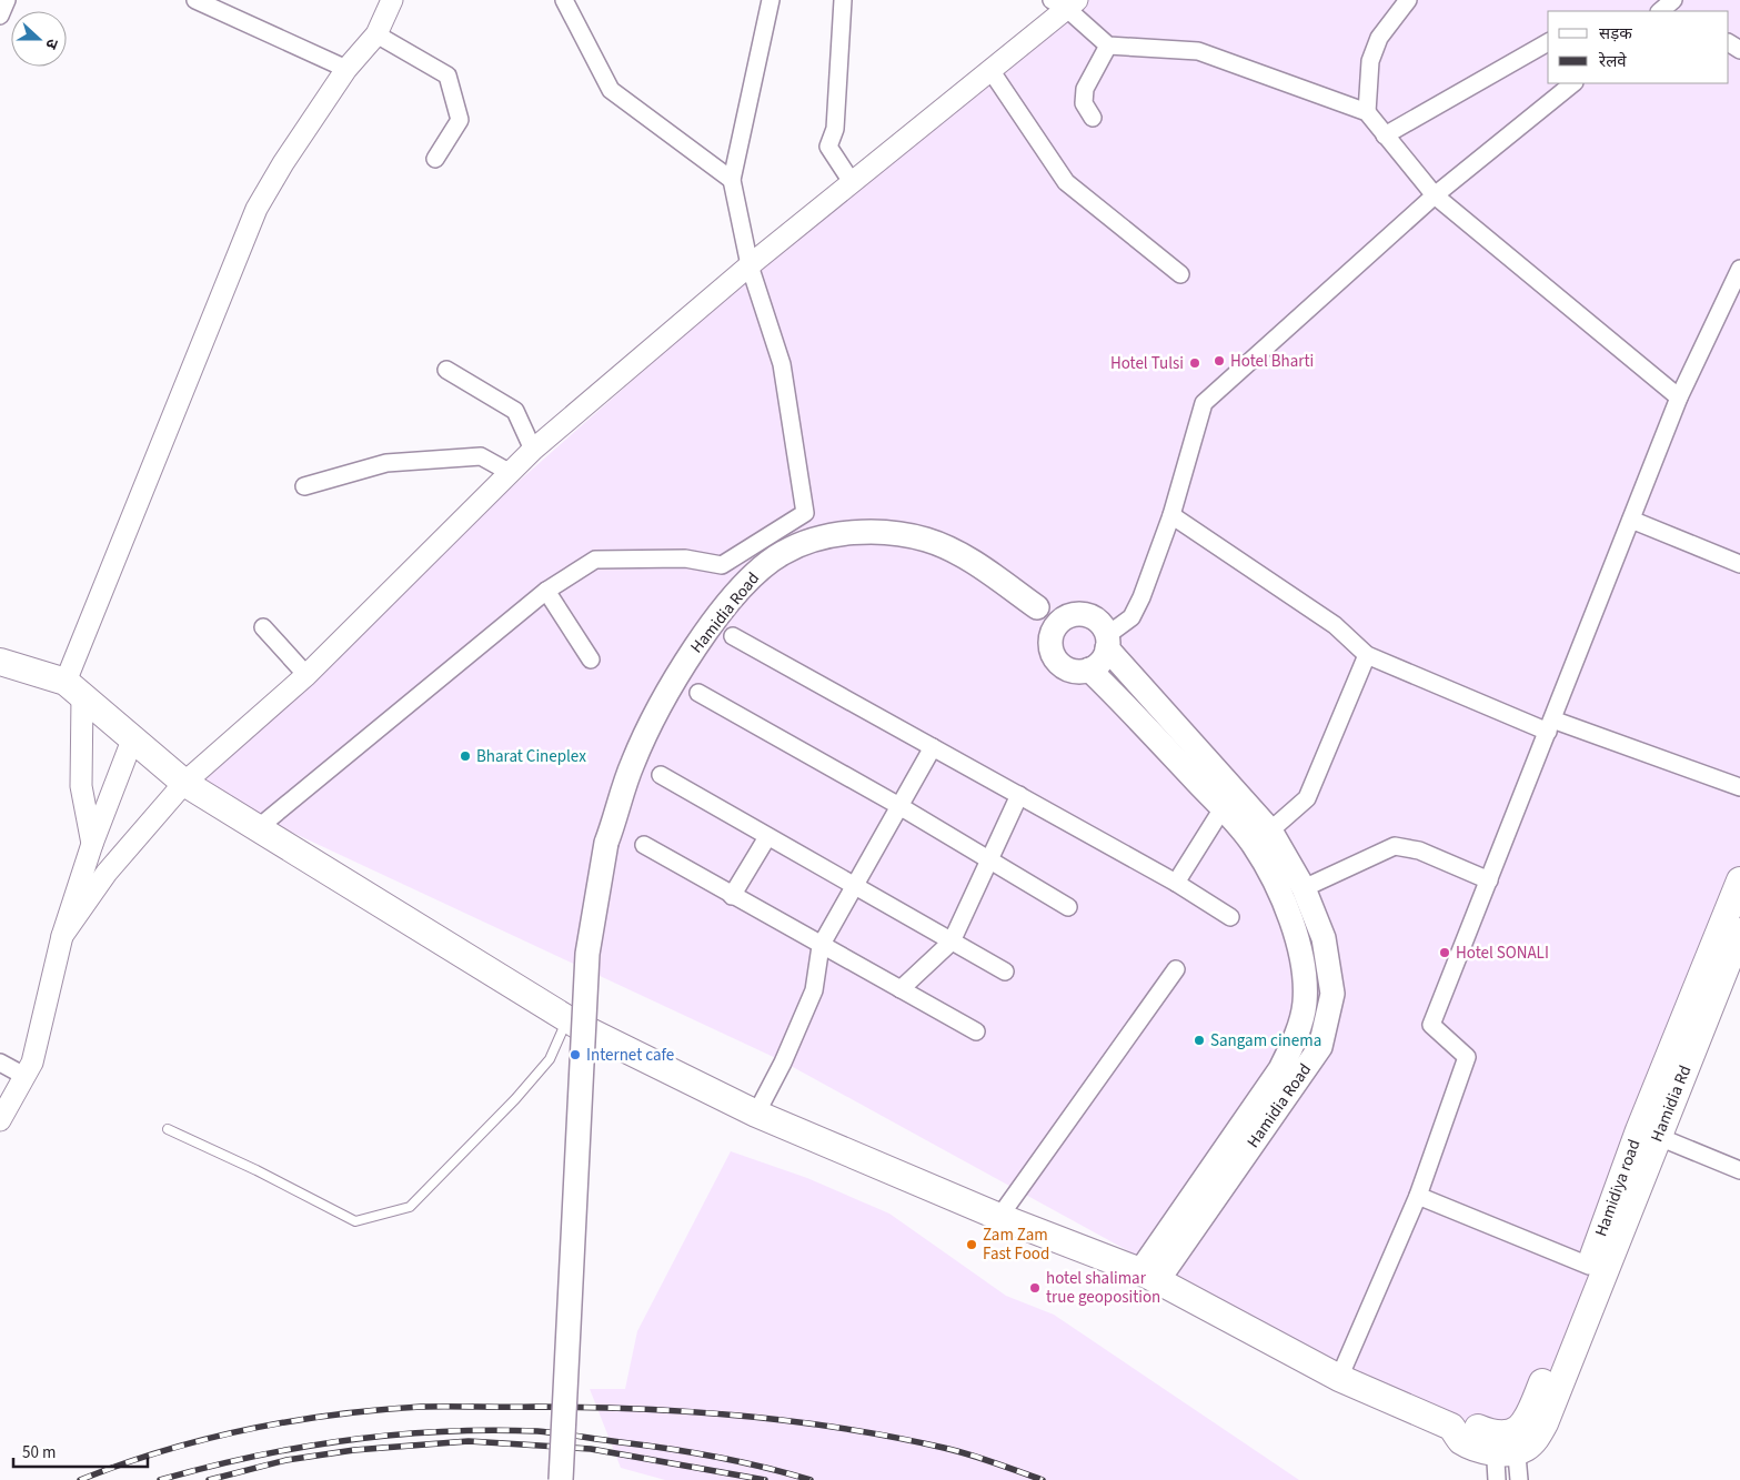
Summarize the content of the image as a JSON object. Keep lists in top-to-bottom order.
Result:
{
  "streets": {
    "main road": ["Hamidia Road", "Hamidia Rd", "Hamidiya road"]
  },
  "crossings": [
    ["Hamidia Rd", "Hamidiya road"]
  ],
  "places": [
    "Hotel Bharti",
    "Hotel Tulsi",
    "Bharat Cineplex",
    "Hotel SONALI",
    "Sangam cinema",
    "Internet cafe",
    "Zam Zam Fast Food",
    "hotel shalimar true geoposition"
  ],
  "legend": ["सड़क", "रेलवे"],
  "scale_bar": "50 m",
  "north": "right"
}
